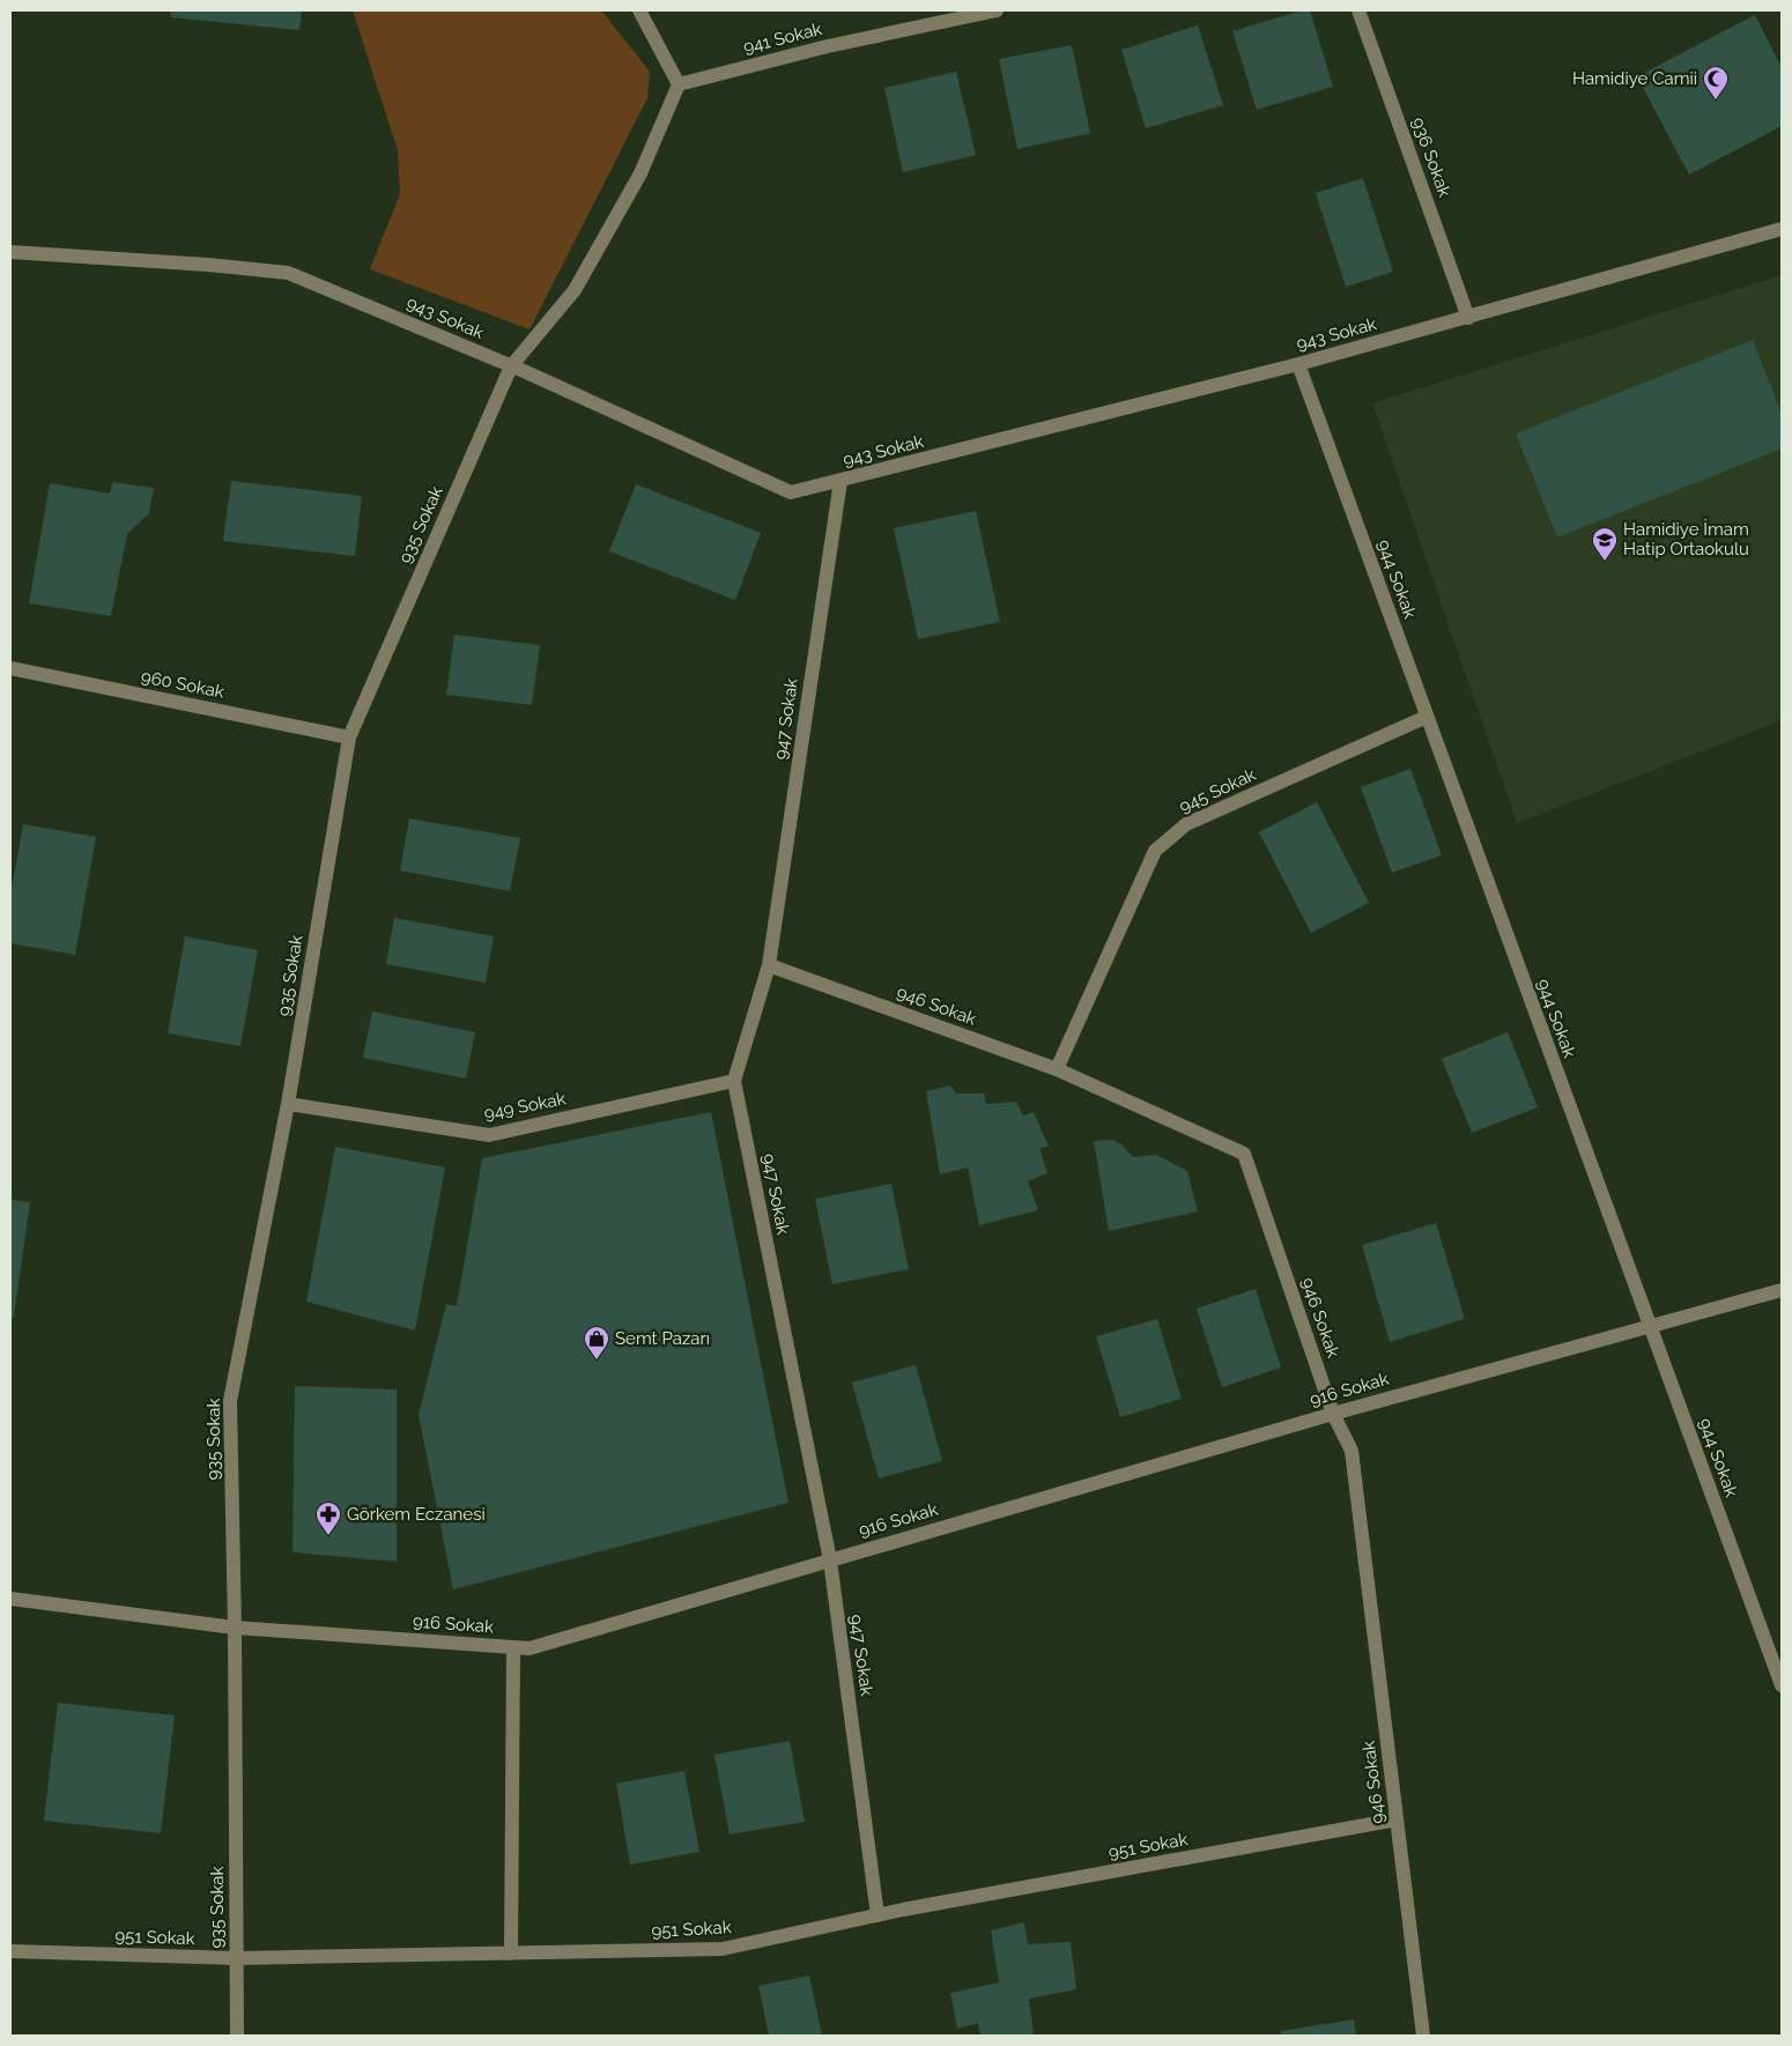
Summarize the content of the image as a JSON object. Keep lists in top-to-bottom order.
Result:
{
  "streets": {
    "street": [
      "941 Sokak",
      "936 Sokak",
      "943 Sokak",
      "935 Sokak",
      "944 Sokak",
      "960 Sokak",
      "947 Sokak",
      "945 Sokak",
      "946 Sokak",
      "949 Sokak",
      "916 Sokak",
      "951 Sokak"
    ]
  },
  "crossings": [
    ["941 Sokak", "935 Sokak"],
    ["936 Sokak", "943 Sokak"],
    ["943 Sokak", "935 Sokak"],
    ["943 Sokak", "944 Sokak"],
    ["943 Sokak", "947 Sokak"],
    ["935 Sokak", "960 Sokak"],
    ["935 Sokak", "949 Sokak"],
    ["935 Sokak", "916 Sokak"],
    ["935 Sokak", "951 Sokak"],
    ["944 Sokak", "945 Sokak"],
    ["944 Sokak", "916 Sokak"],
    ["947 Sokak", "946 Sokak"],
    ["947 Sokak", "949 Sokak"],
    ["947 Sokak", "916 Sokak"],
    ["947 Sokak", "951 Sokak"],
    ["945 Sokak", "946 Sokak"],
    ["946 Sokak", "916 Sokak"],
    ["946 Sokak", "951 Sokak"]
  ],
  "places": {
    "mosque": ["Hamidiye Camii"],
    "school or university": ["Hamidiye İmam Hatip Ortaokulu"],
    "shop": ["Semt Pazarı"],
    "pharmacy": ["Görkem Eczanesi"]
  }
}
